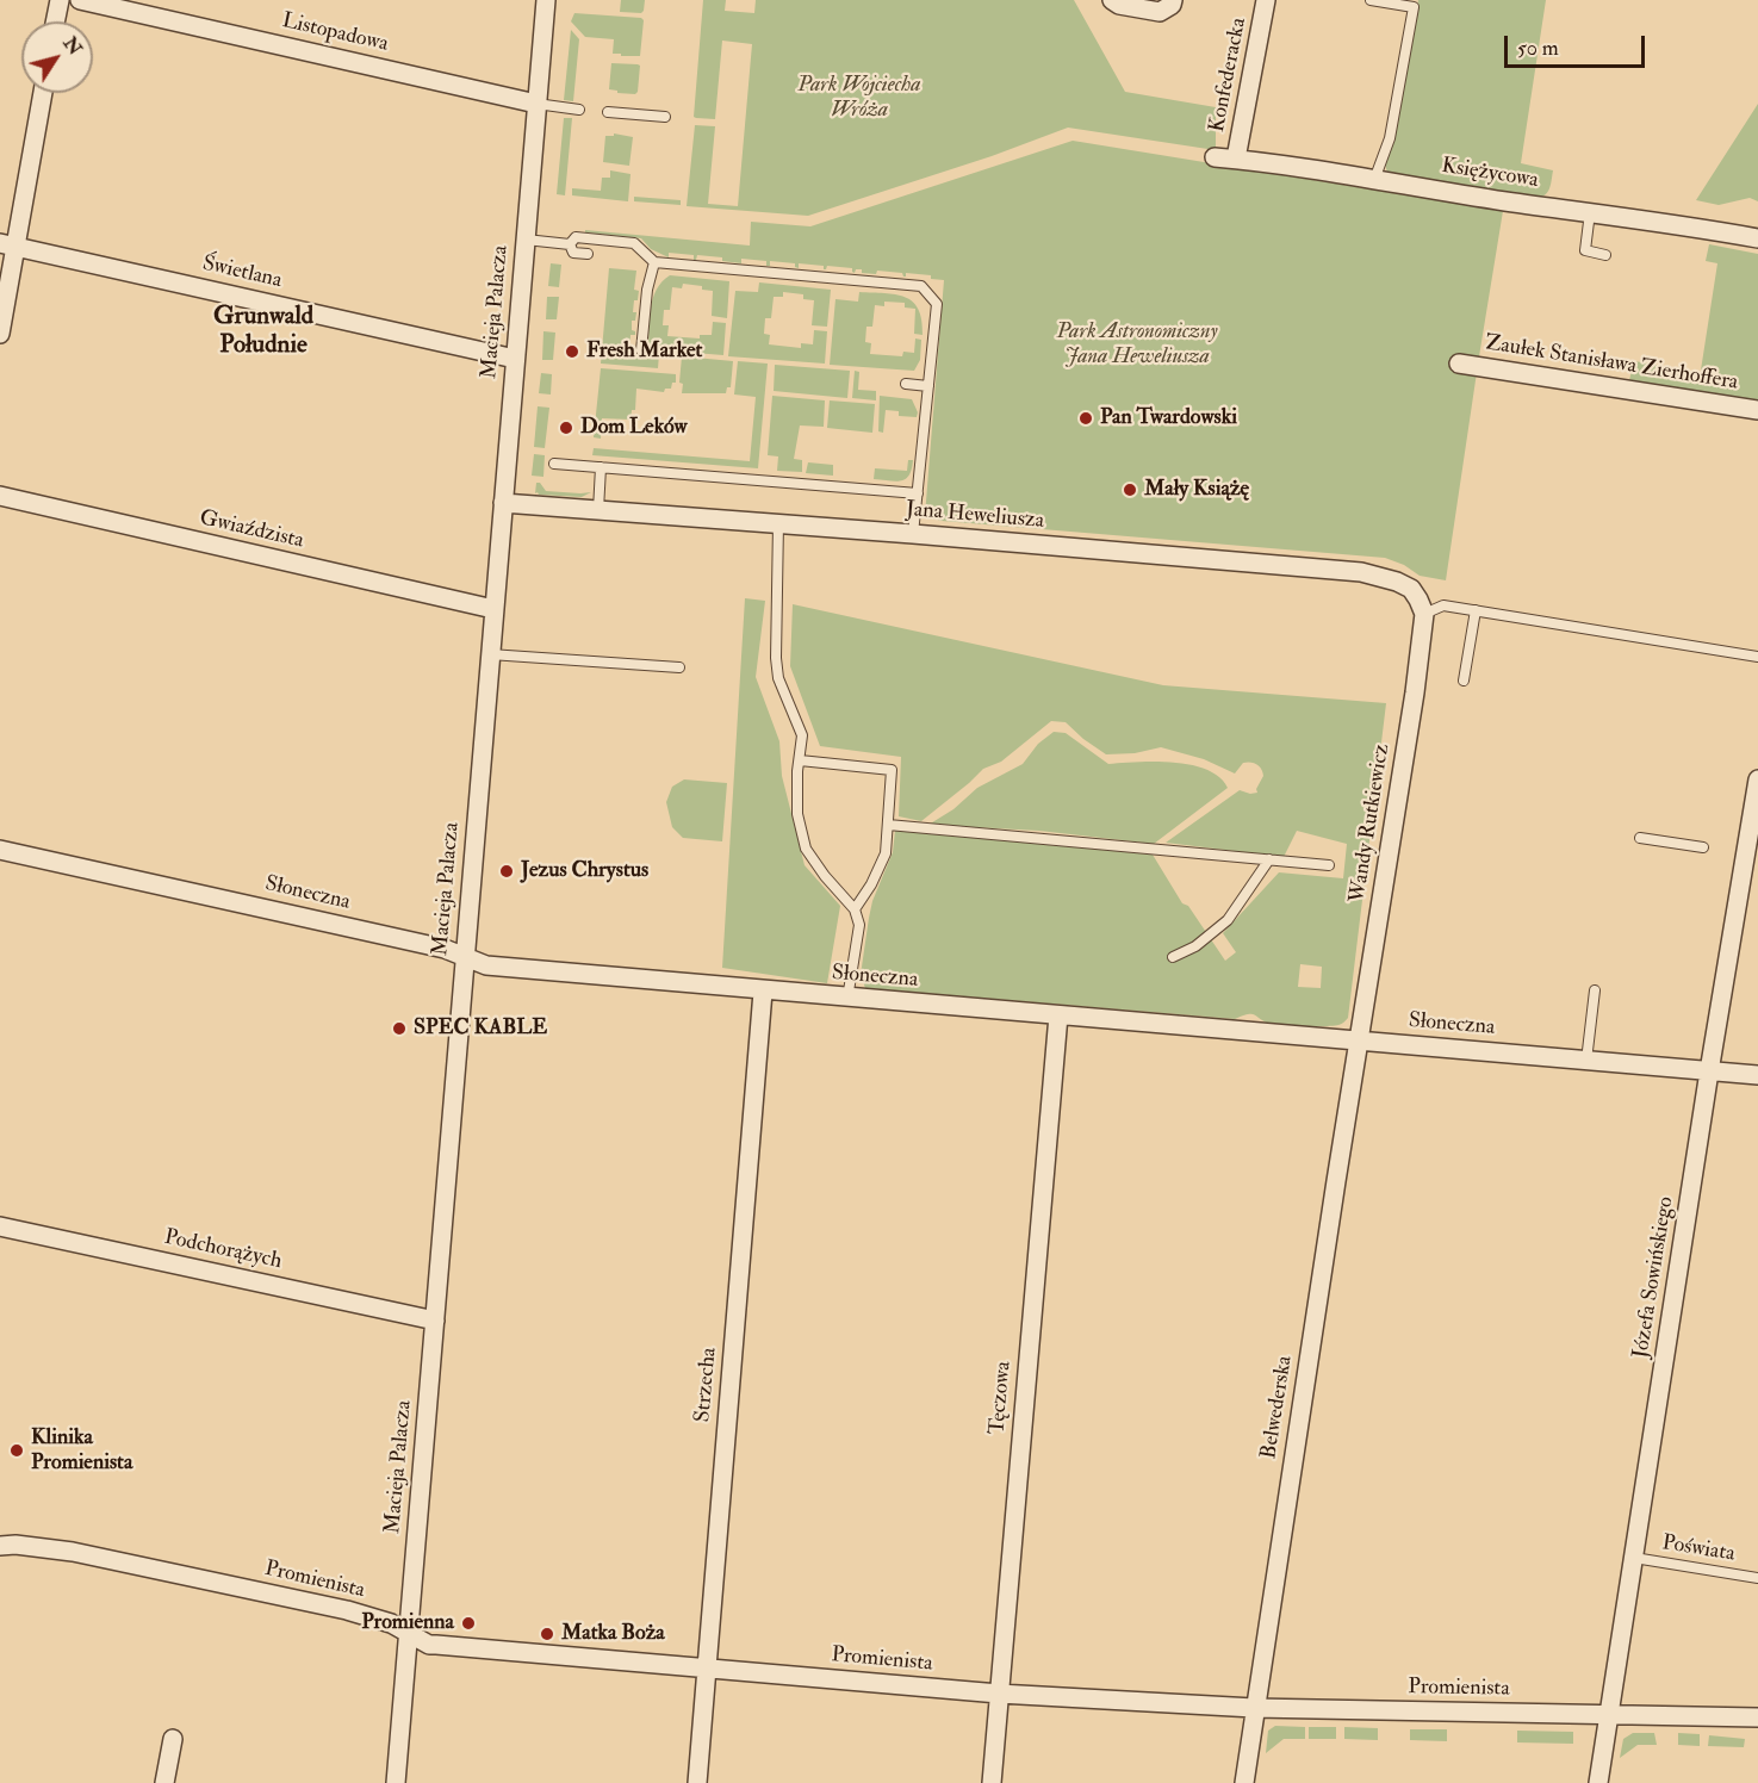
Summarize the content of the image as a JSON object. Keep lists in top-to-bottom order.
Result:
{
  "streets": {
    "street": [
      "Listopadowa",
      "Konfederacka",
      "Księżycowa",
      "Świetlana",
      "Macieja Palacza",
      "Zaułek Stanisława Zierhoffera",
      "Jana Heweliusza",
      "Gwiaździsta",
      "Wandy Rutkiewicz",
      "Słoneczna",
      "Podchorążych",
      "Józefa Sowińskiego",
      "Strzecha",
      "Tęczowa",
      "Belwederska",
      "Promienista"
    ],
    "lane": ["Poświata"]
  },
  "crossings": [
    ["Listopadowa", "Macieja Palacza"],
    ["Konfederacka", "Księżycowa"],
    ["Świetlana", "Macieja Palacza"],
    ["Macieja Palacza", "Jana Heweliusza"],
    ["Macieja Palacza", "Gwiaździsta"],
    ["Macieja Palacza", "Słoneczna"],
    ["Macieja Palacza", "Podchorążych"],
    ["Macieja Palacza", "Promienista"],
    ["Jana Heweliusza", "Wandy Rutkiewicz"],
    ["Wandy Rutkiewicz", "Słoneczna"],
    ["Wandy Rutkiewicz", "Belwederska"],
    ["Słoneczna", "Józefa Sowińskiego"],
    ["Słoneczna", "Strzecha"],
    ["Słoneczna", "Tęczowa"],
    ["Słoneczna", "Belwederska"],
    ["Józefa Sowińskiego", "Poświata"],
    ["Józefa Sowińskiego", "Promienista"],
    ["Strzecha", "Promienista"],
    ["Tęczowa", "Promienista"],
    ["Belwederska", "Promienista"]
  ],
  "districts": ["Grunwald Południe"],
  "parks": ["Park Wojciecha Wróża", "Park Astronomiczny Jana Heweliusza"],
  "places": [
    "Fresh Market",
    "Pan Twardowski",
    "Dom Leków",
    "Mały Książę",
    "Jezus Chrystus",
    "SPEC KABLE",
    "Klinika Promienista",
    "Promienna",
    "Matka Boża"
  ],
  "scale_bar": "50 m",
  "north": "top right"
}
